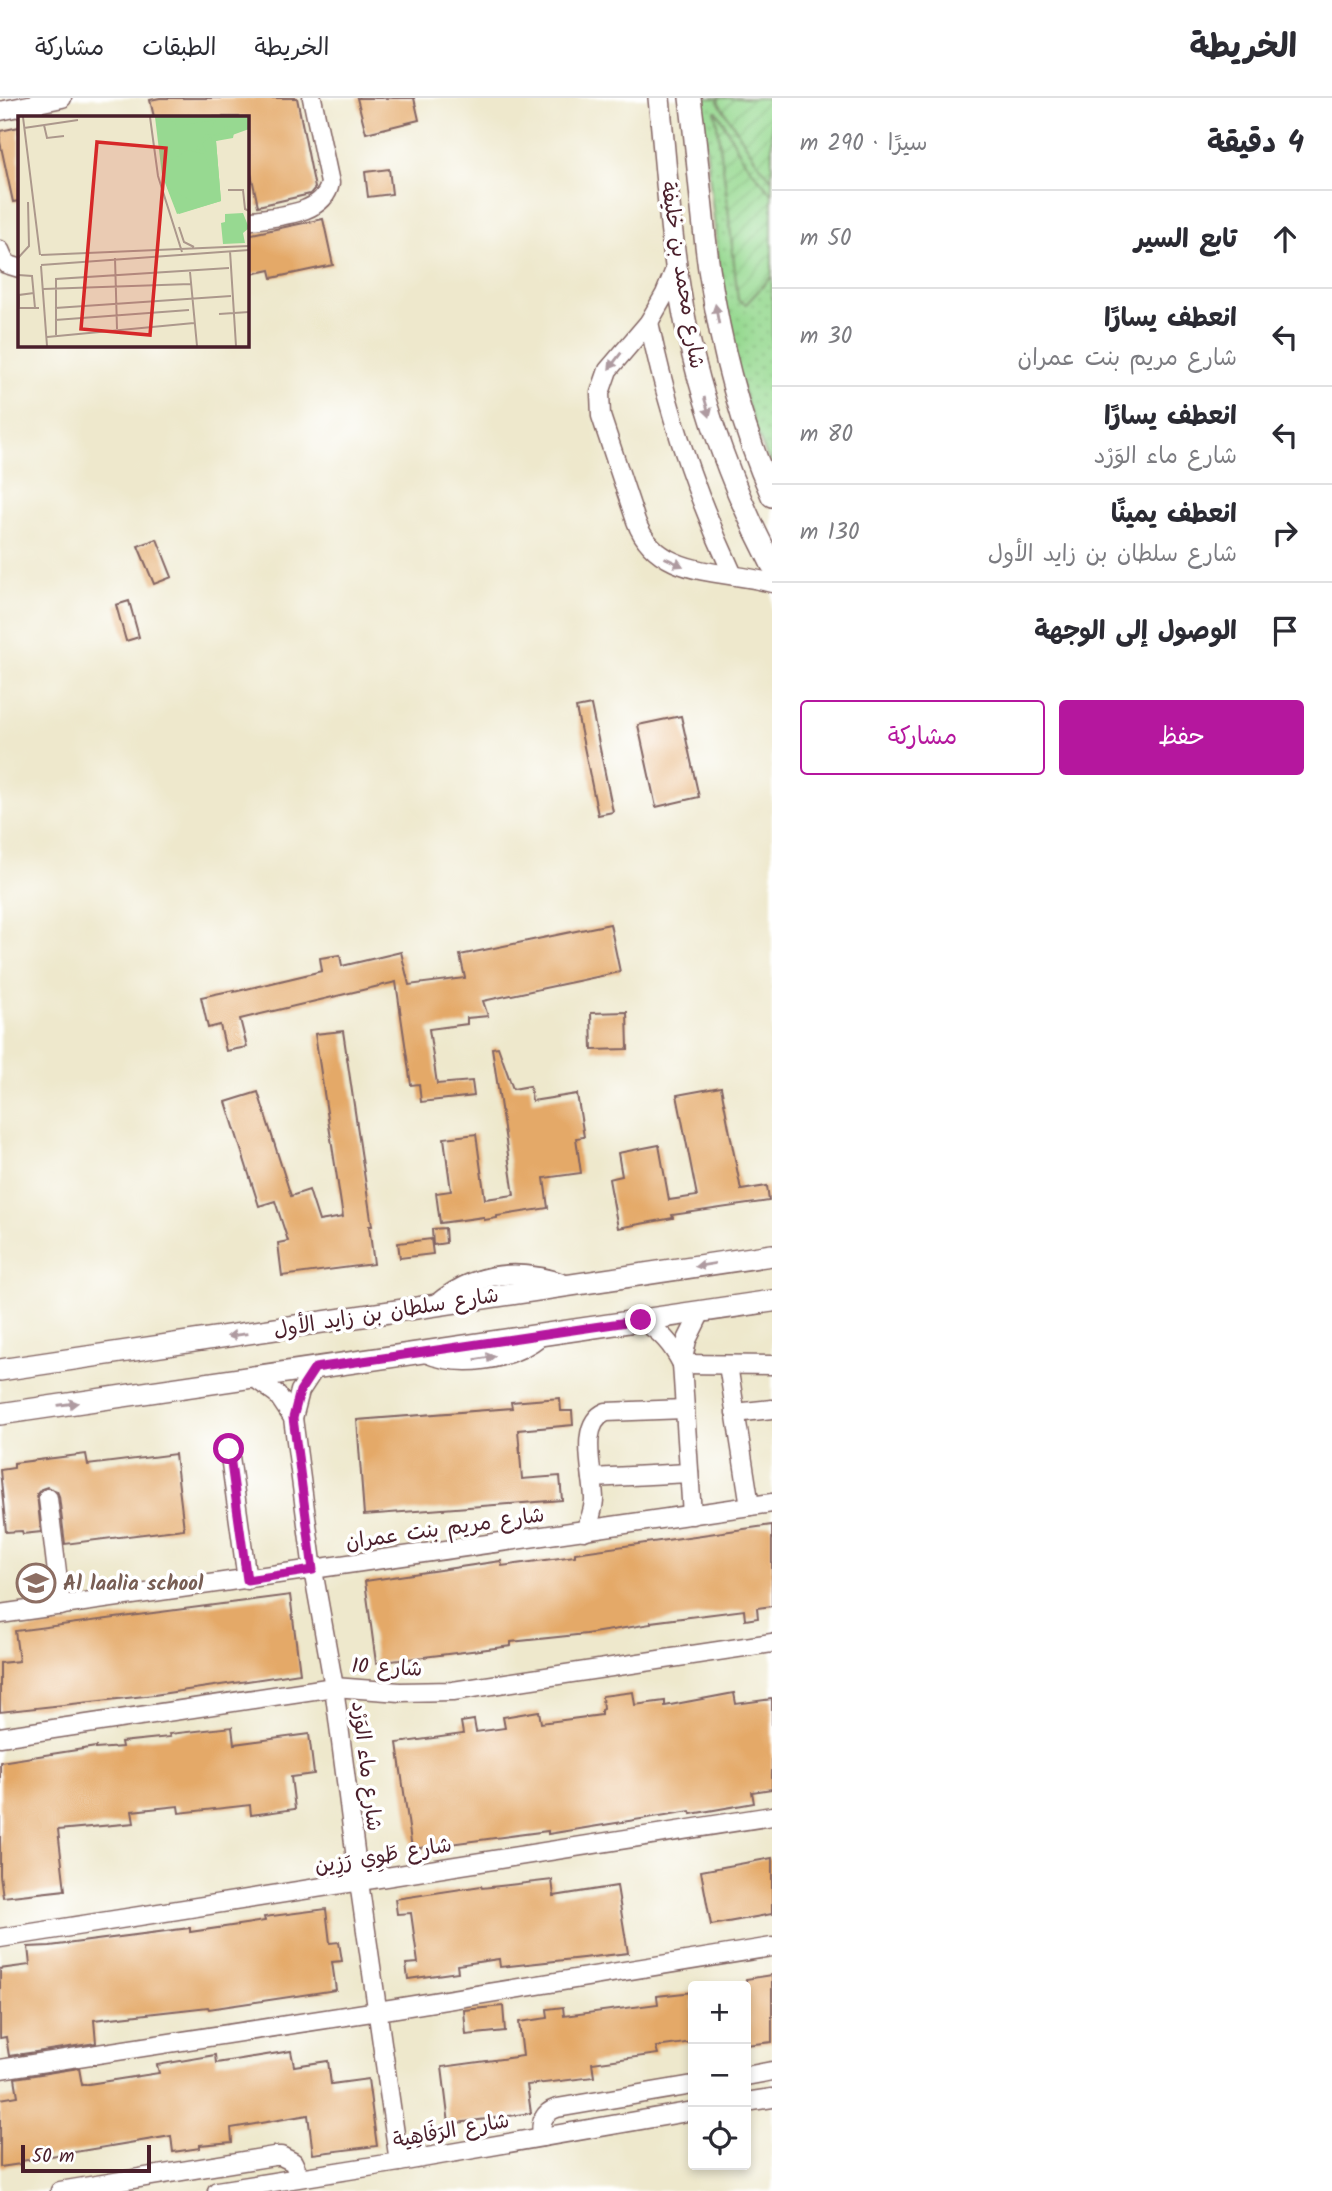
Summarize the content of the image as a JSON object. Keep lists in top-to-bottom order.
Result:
{
  "streets": {
    "main road": ["شارع محمد بن خليفة", "شارع سلطان بن زايد الأول"],
    "street": [
      "شارع مريم بنت عمران",
      "شارع 10",
      "شارع ماء الوَرْد",
      "شارع طَوِي رَزِين",
      "شارع الرَفَاهِية"
    ]
  },
  "crossings": [
    ["شارع سلطان بن زايد الأول", "شارع ماء الوَرْد"],
    ["شارع مريم بنت عمران", "شارع ماء الوَرْد"],
    ["شارع 10", "شارع ماء الوَرْد"],
    ["شارع ماء الوَرْد", "شارع طَوِي رَزِين"],
    ["شارع ماء الوَرْد", "شارع الرَفَاهِية"]
  ],
  "places": {
    "school or university": ["Al laalia school"]
  },
  "scale_bar": "50 m",
  "page": {
    "header": "الخريطة",
    "nav": ["الخريطة", "الطبقات", "مشاركة"],
    "heading": ["4 دقيقة", "سيرًا · 290 m"],
    "list": [
      ["تابع السير", "50 m"],
      ["انعطف يسارًا", "شارع مريم بنت عمران", "30 m"],
      ["انعطف يسارًا", "شارع ماء الوَرْد", "80 m"],
      ["انعطف يمينًا", "شارع سلطان بن زايد الأول", "130 m"],
      "الوصول إلى الوجهة"
    ],
    "buttons": ["حفظ", "مشاركة"],
    "map_buttons": ["+", "−"],
    "scale": "50 m"
  }
}
